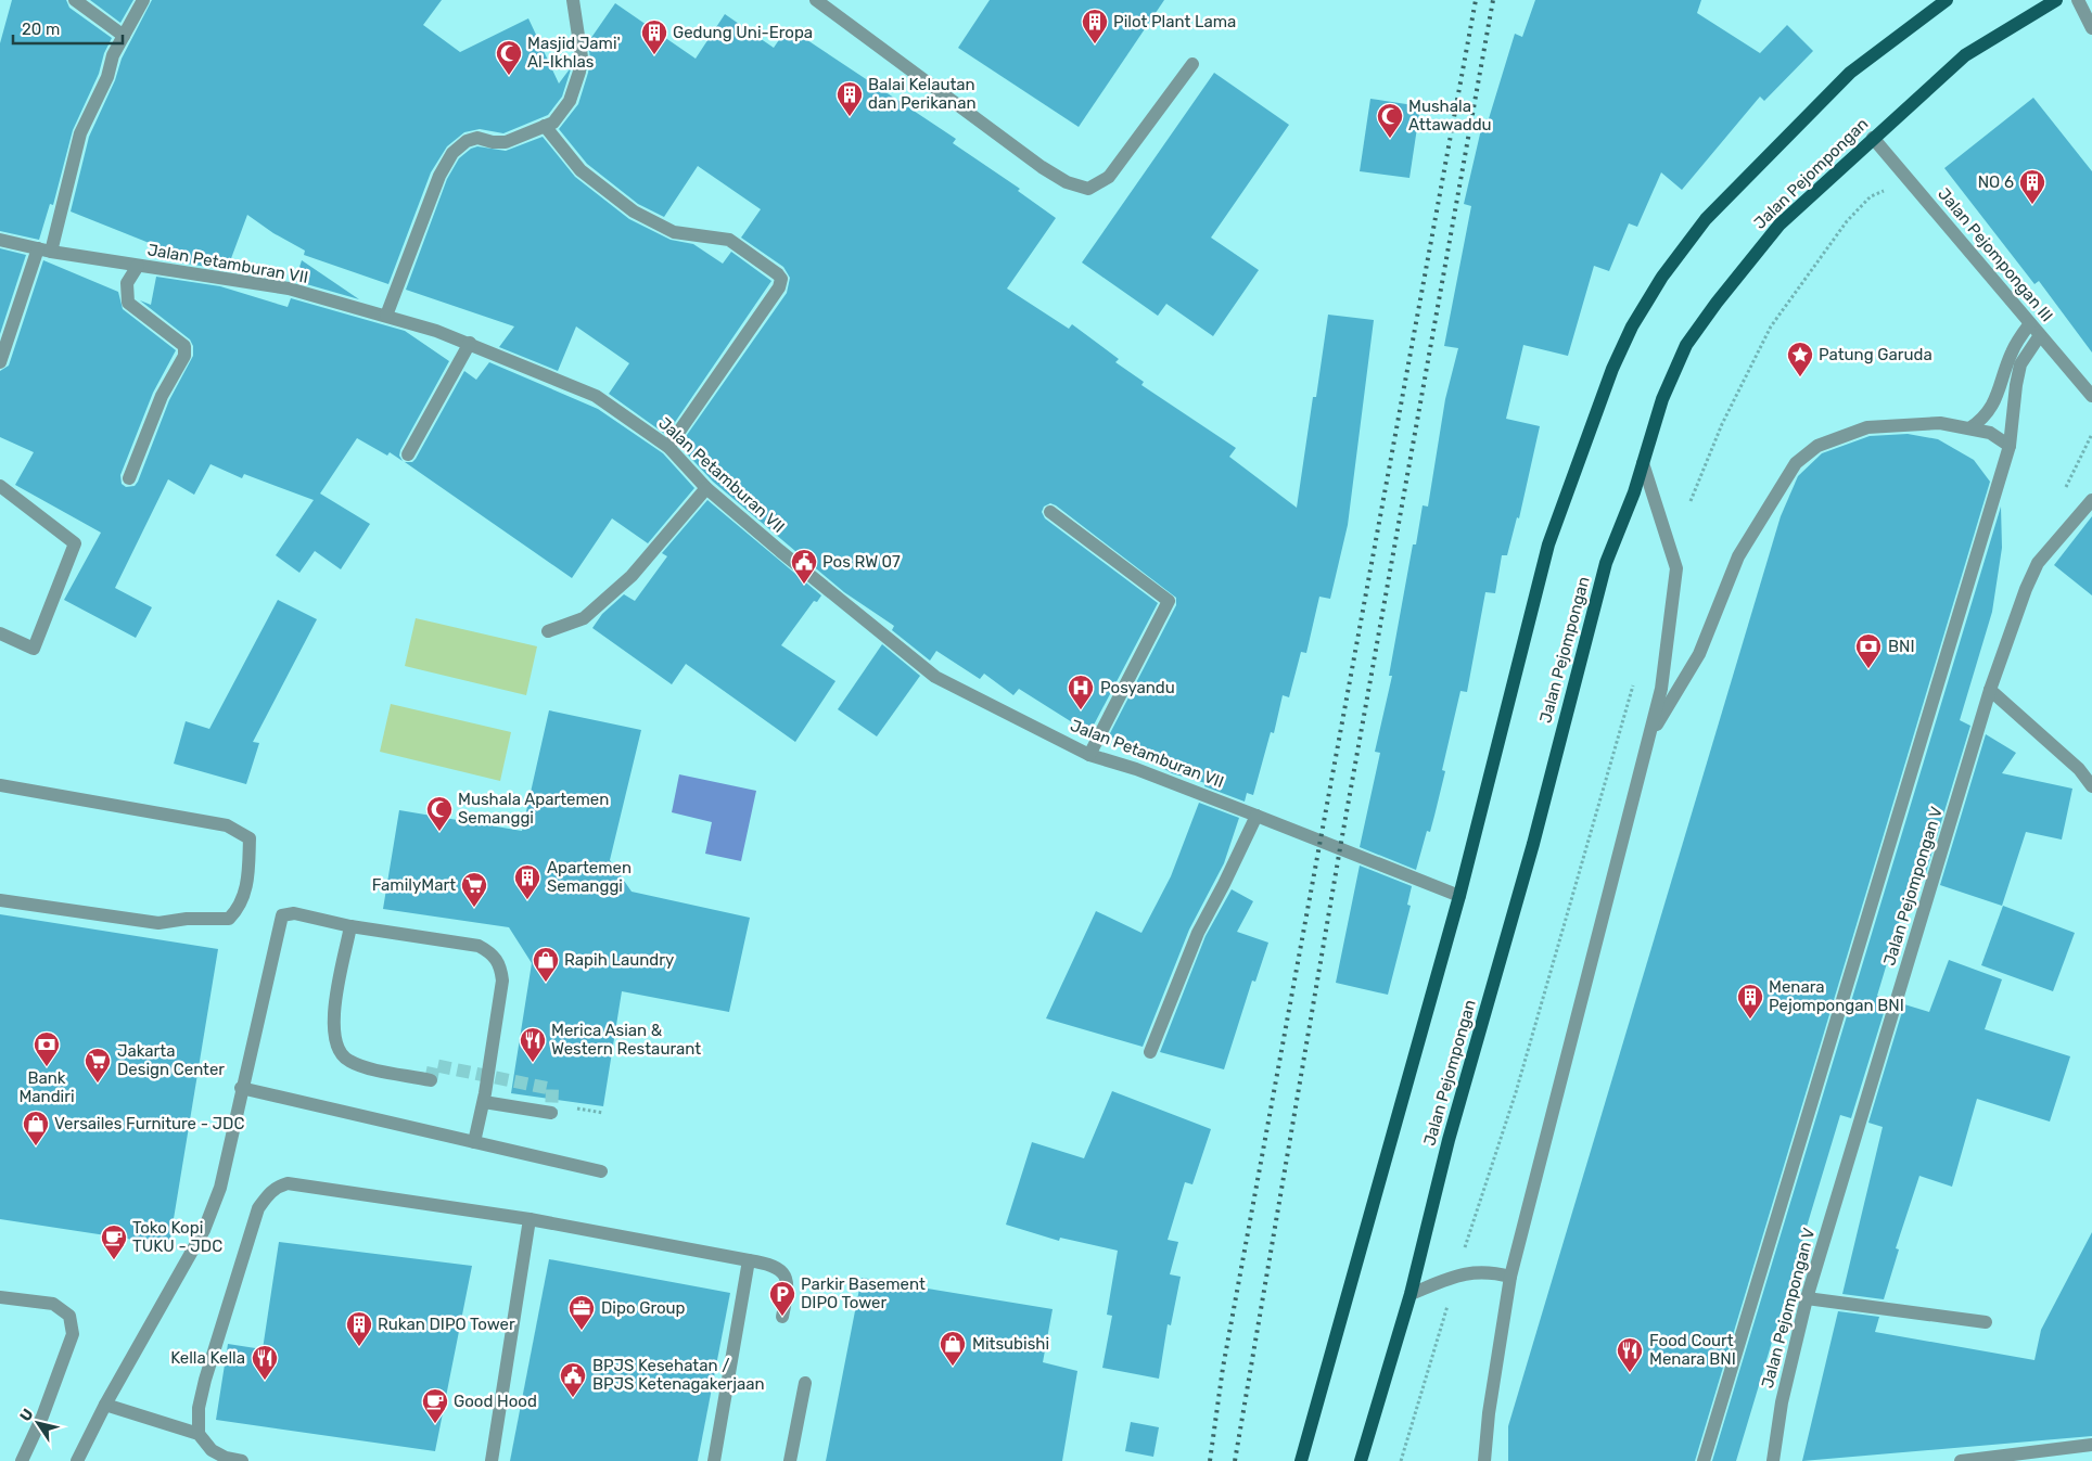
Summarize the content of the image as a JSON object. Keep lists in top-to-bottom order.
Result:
{
  "streets": {
    "main road": ["Jalan Pejompongan"],
    "street": ["Jalan Pejompongan III", "Jalan Petamburan VII", "Jalan Pejompongan V"]
  },
  "crossings": [
    ["Jalan Pejompongan", "Jalan Pejompongan III"]
  ],
  "places": {
    "building": [
      "Pilot Plant Lama",
      "Gedung Uni-Eropa",
      "Balai Kelautan dan Perikanan",
      "NO 6",
      "Apartemen Semanggi",
      "Menara Pejompongan BNI",
      "Rukan DIPO Tower"
    ],
    "mosque": ["Masjid Jami' Al-Ikhlas", "Mushala Attawaddu", "Mushala Apartemen Semanggi"],
    "place": ["Patung Garuda"],
    "public building": ["Pos RW 07", "BPJS Kesehatan / BPJS Ketenagakerjaan"],
    "bank": ["BNI", "Bank Mandiri"],
    "hospital": ["Posyandu"],
    "supermarket": ["FamilyMart", "Jakarta Design Center"],
    "shop": ["Rapih Laundry", "Versailes Furniture - JDC", "Mitsubishi"],
    "restaurant": ["Merica Asian & Western Restaurant", "Food Court Menara BNI", "Kella Kella"],
    "cafe": ["Toko Kopi TUKU - JDC", "Good Hood"],
    "parking": ["Parkir Basement DIPO Tower"],
    "office": ["Dipo Group"]
  },
  "scale_bar": "20 m",
  "north": "top left"
}
